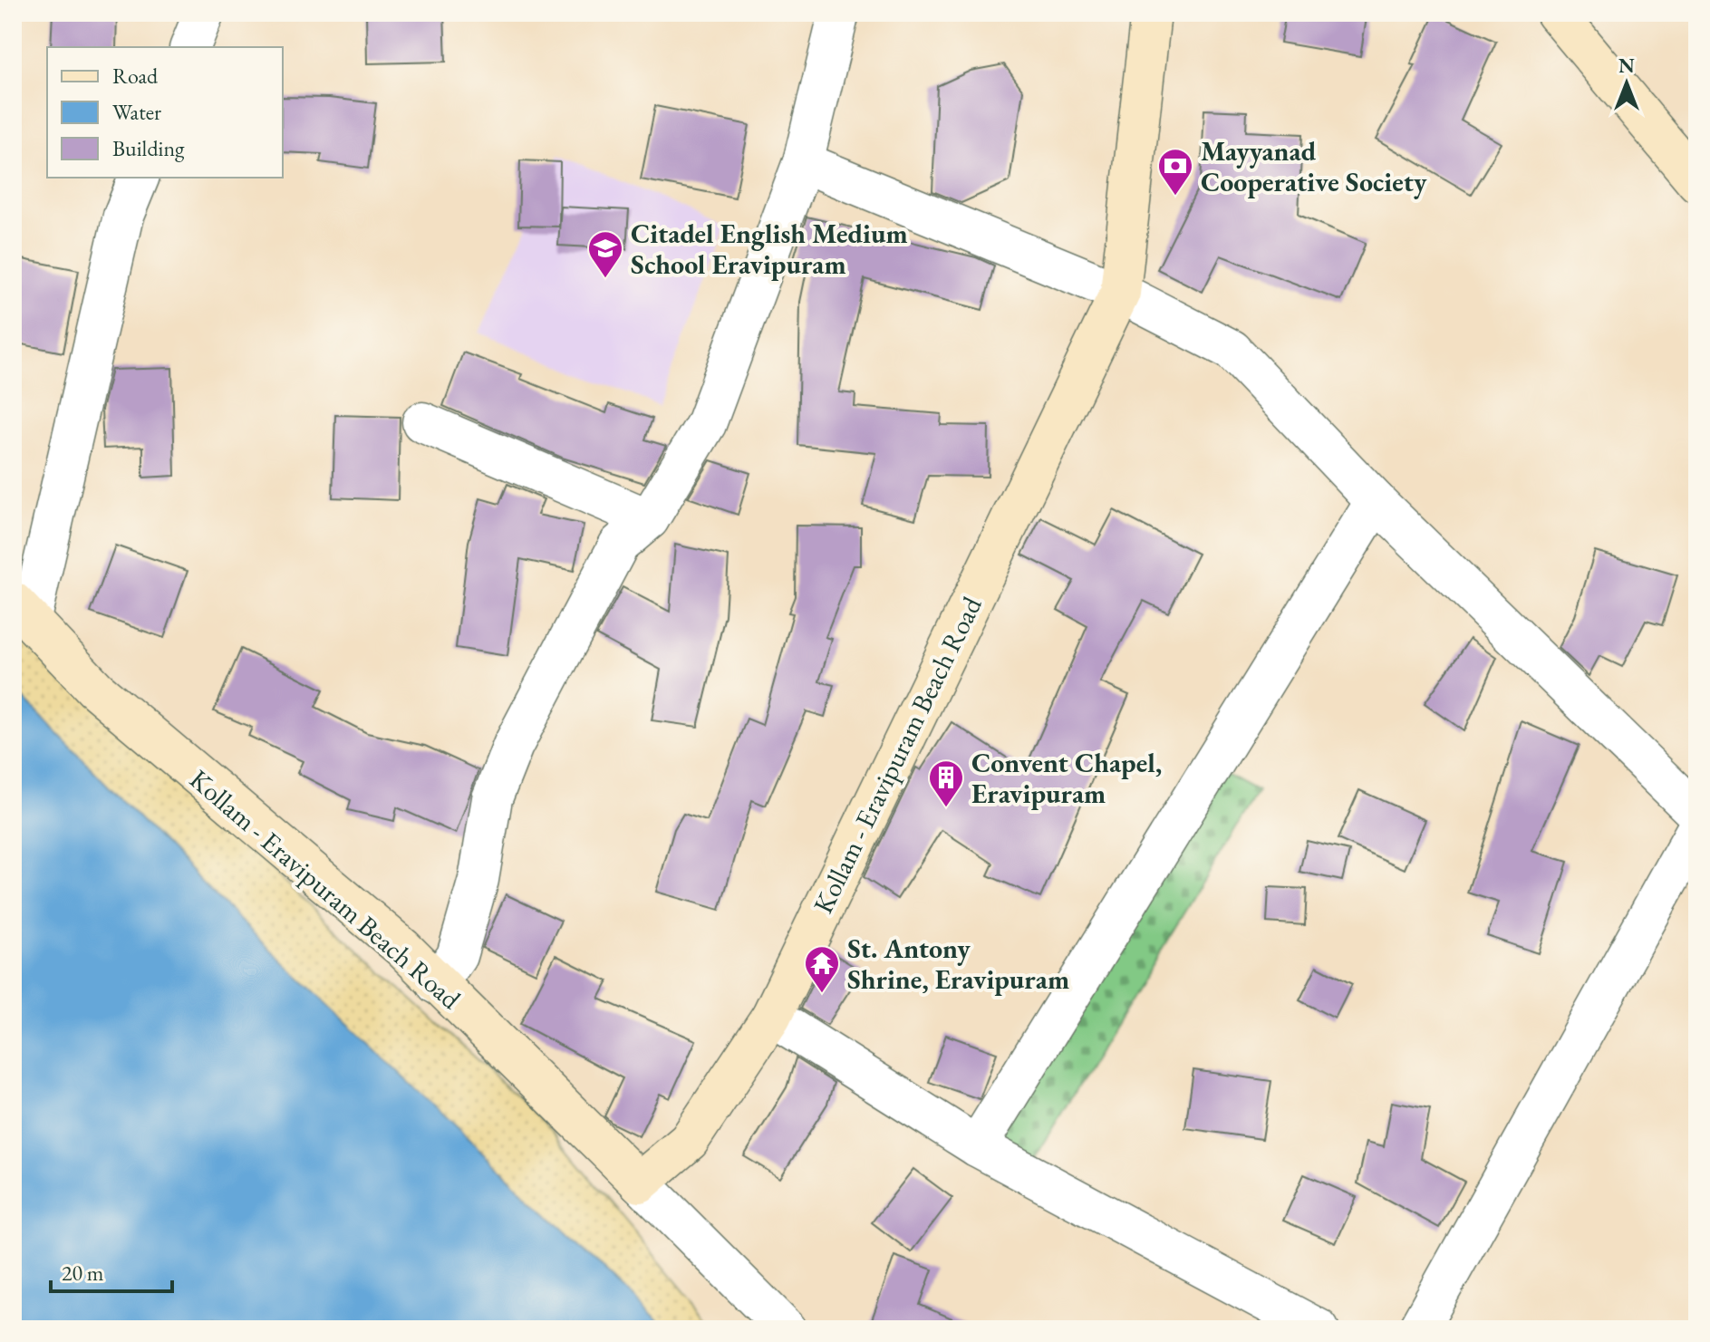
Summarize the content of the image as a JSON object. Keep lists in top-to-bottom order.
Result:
{
  "streets": {
    "main road": ["Kollam - Eravipuram Beach Road"]
  },
  "places": {
    "bank": ["Mayyanad Cooperative Society"],
    "school or university": ["Citadel English Medium School Eravipuram"],
    "building": ["Convent Chapel, Eravipuram"],
    "temple": ["St. Antony Shrine, Eravipuram"]
  },
  "legend": ["Road", "Water", "Building"],
  "scale_bar": "20 m",
  "north": "top"
}
